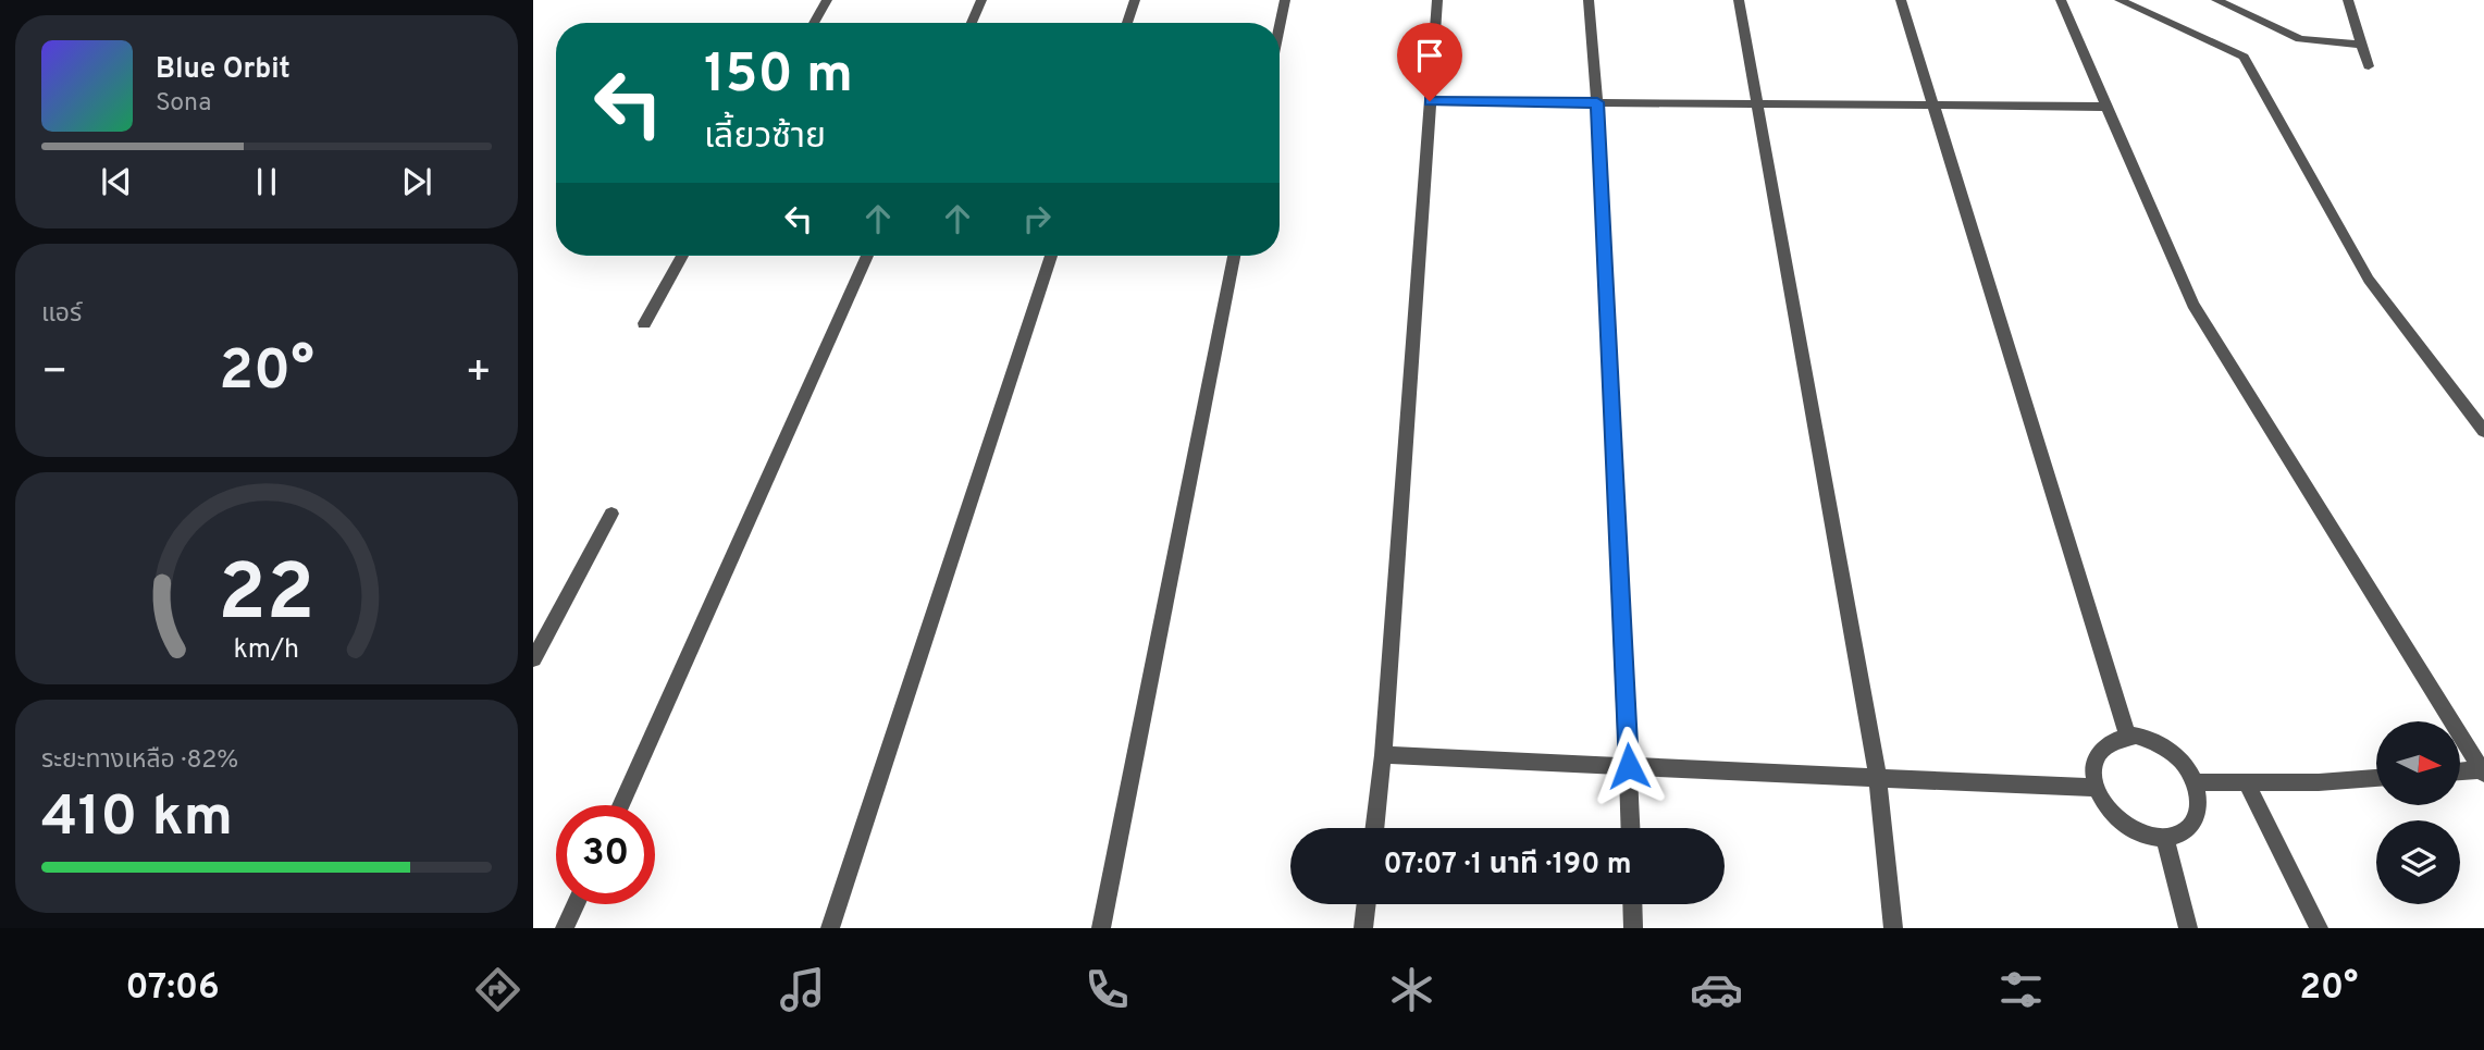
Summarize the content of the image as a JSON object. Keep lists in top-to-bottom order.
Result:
{
  "north": "right",
  "page": {
    "turn": ["150 m", "เลี้ยวซ้าย"],
    "song": ["Blue Orbit", "Sona"],
    "tile": [
      "แอร์",
      ["ระยะทางเหลือ · 82%", "410 km"]
    ],
    "heat": ["−", "20°", "+"],
    "limit": "30",
    "trip": "07:07 · 1 นาที · 190 m",
    "tabs": ["07:06", "20°"],
    "gauge": ["22", "km/h"]
  }
}
